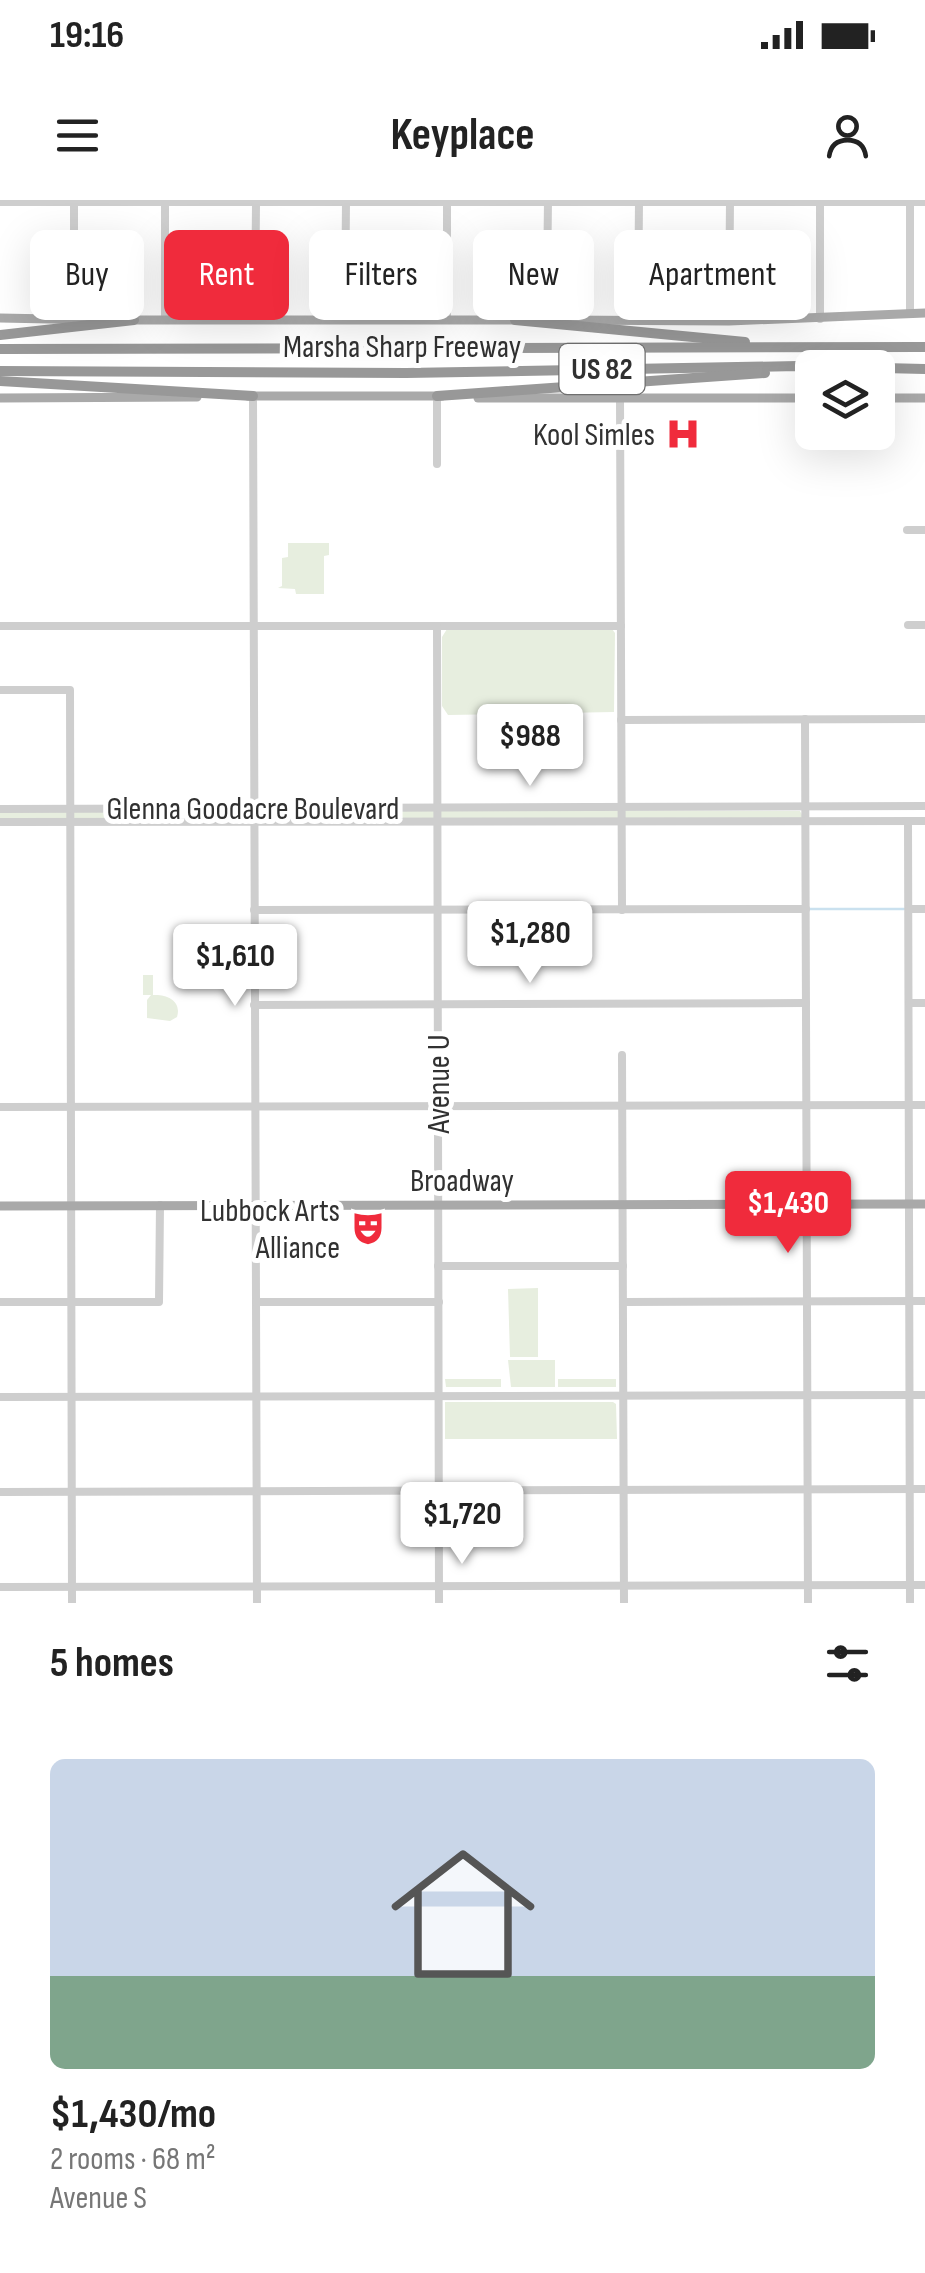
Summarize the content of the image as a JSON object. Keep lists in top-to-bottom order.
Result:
{
  "streets": {
    "highway": ["Marsha Sharp Freeway", "US 82"],
    "main road": ["Broadway"],
    "street": ["Glenna Goodacre Boulevard", "Avenue U"]
  },
  "crossings": [
    ["Glenna Goodacre Boulevard", "Avenue U"],
    ["Avenue U", "Broadway"]
  ],
  "places": {
    "hospital": ["Kool Simles"],
    "theatre": ["Lubbock Arts Alliance"]
  },
  "page": {
    "status": "19:16",
    "header": "Keyplace",
    "chip": [
      "Buy",
      "Rent",
      "Filters",
      "New",
      "Apartment"
    ],
    "price": [
      "$988",
      "$1,280",
      "$1,610",
      "$1,430",
      "$1,720"
    ],
    "heading": "5 homes",
    "list": [
      {
        "name": "$1,430/mo",
        "note": "2 rooms · 68 m² · Avenue S"
      }
    ]
  }
}
